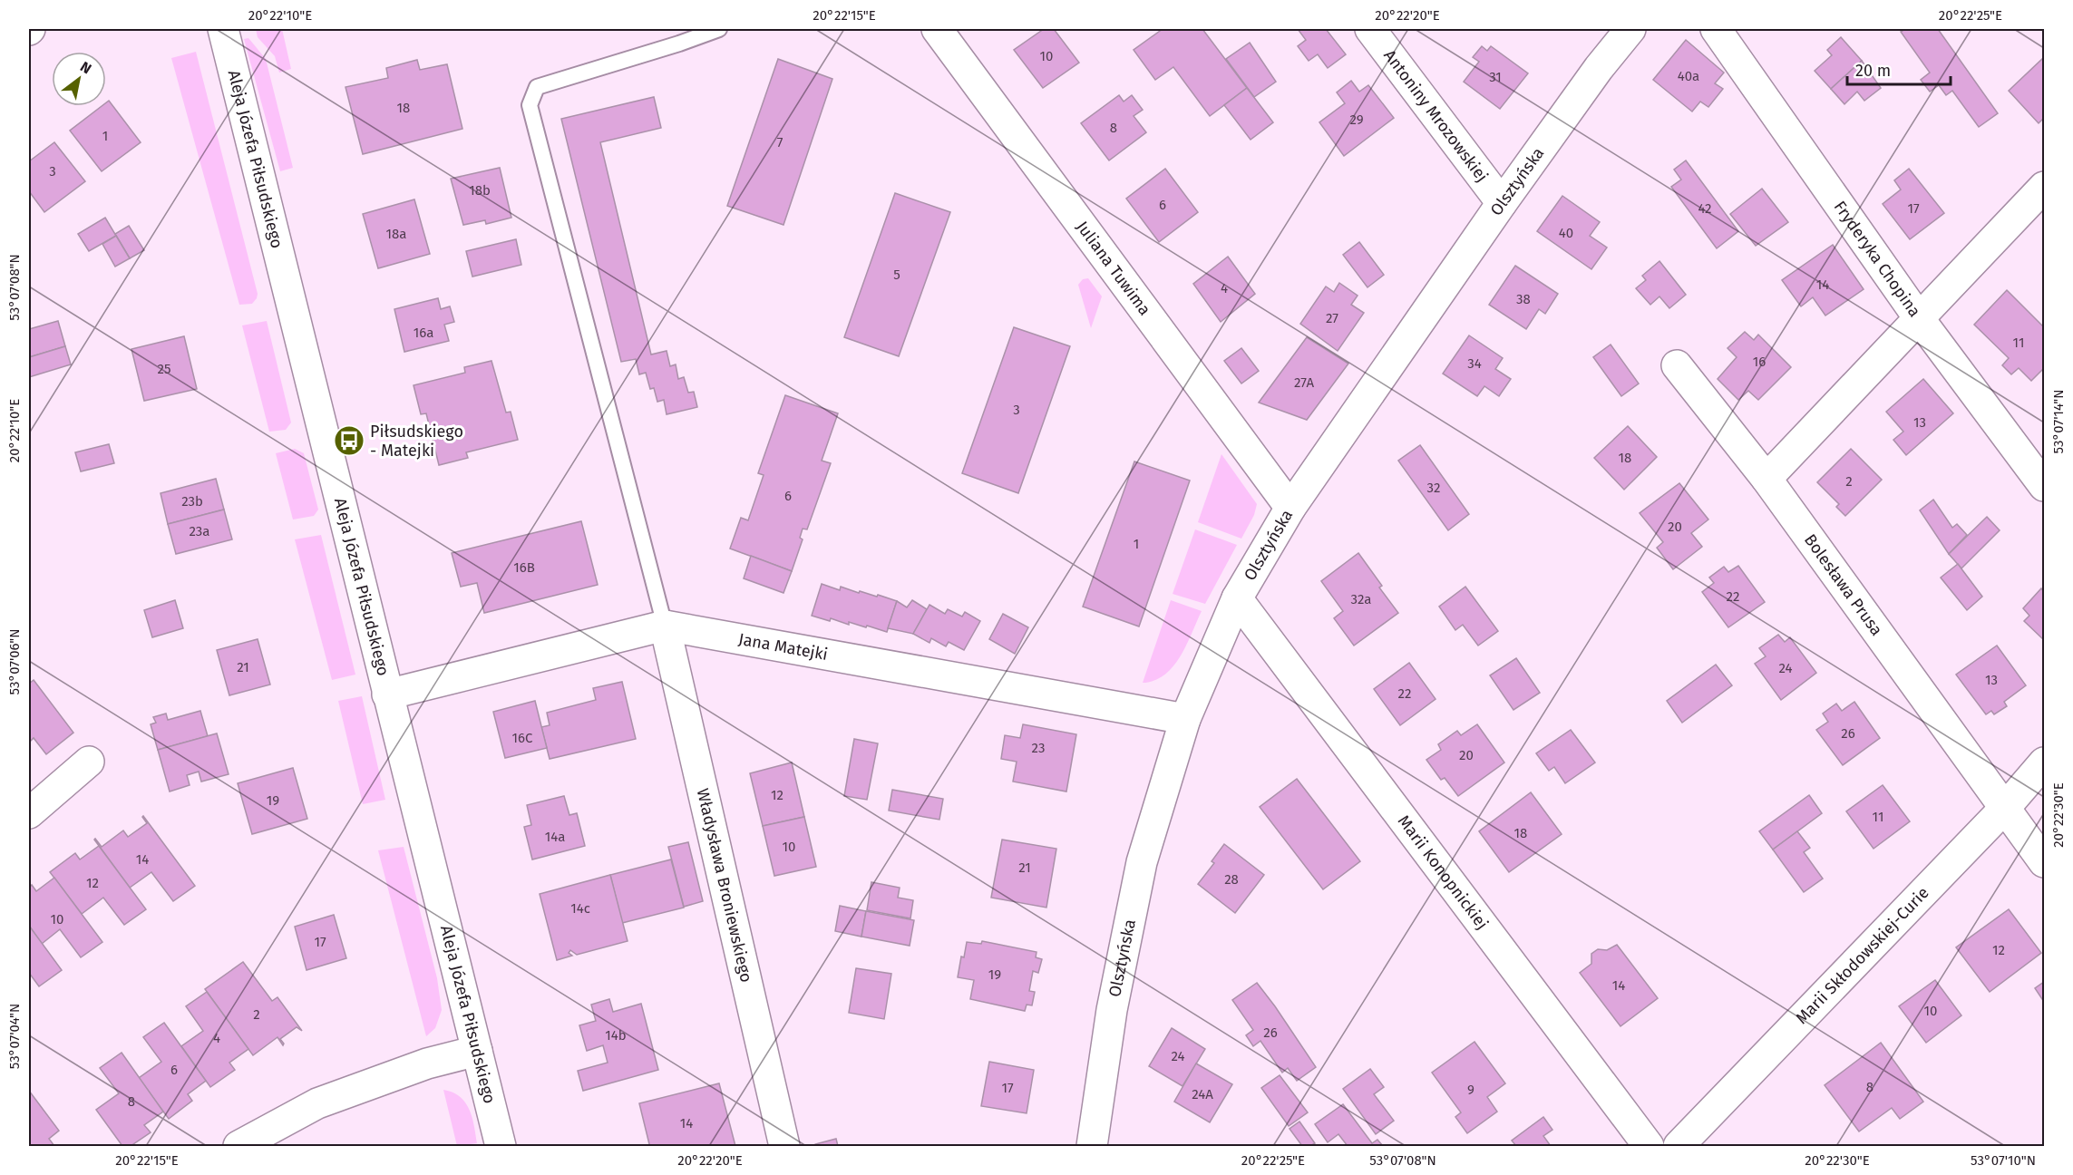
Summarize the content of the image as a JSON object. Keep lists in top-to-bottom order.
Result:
{
  "streets": {
    "street": [
      "Antoniny Mrozowskiej",
      "Aleja Józefa Piłsudskiego",
      "Olsztyńska",
      "Fryderyka Chopina",
      "Juliana Tuwima",
      "Bolesława Prusa",
      "Jana Matejki",
      "Marii Konopnickiej",
      "Władysława Broniewskiego",
      "Marii Skłodowskiej-Curie"
    ]
  },
  "crossings": [
    ["Antoniny Mrozowskiej", "Olsztyńska"],
    ["Aleja Józefa Piłsudskiego", "Jana Matejki"],
    ["Olsztyńska", "Juliana Tuwima"],
    ["Olsztyńska", "Jana Matejki"],
    ["Olsztyńska", "Marii Konopnickiej"],
    ["Bolesława Prusa", "Marii Skłodowskiej-Curie"],
    ["Jana Matejki", "Władysława Broniewskiego"]
  ],
  "places": {
    "bus stop": ["Piłsudskiego - Matejki"]
  },
  "house_numbers": [
    "10",
    "40a",
    "31",
    "18",
    "29",
    "8",
    "1",
    "7",
    "3",
    "18b",
    "6",
    "42",
    "17",
    "40",
    "18a",
    "5",
    "14",
    "4",
    "38",
    "27",
    "16a",
    "11",
    "16",
    "34",
    "25",
    "27A",
    "3",
    "13",
    "18",
    "2",
    "32",
    "6",
    "23b",
    "20",
    "23a",
    "1",
    "16B",
    "22",
    "32a",
    "21",
    "24",
    "13",
    "22",
    "26",
    "16C",
    "23",
    "20",
    "12",
    "19",
    "11",
    "18",
    "14a",
    "10",
    "14",
    "21",
    "28",
    "12",
    "14c",
    "10",
    "17",
    "12",
    "19",
    "14",
    "10",
    "2",
    "26",
    "14b",
    "4",
    "24",
    "6",
    "8",
    "17",
    "9",
    "24A",
    "8",
    "14"
  ],
  "scale_bar": "20 m",
  "north": "top right",
  "coordinates": [
    "20°22'10\"E",
    "20°22'15\"E",
    "20°22'20\"E",
    "20°22'25\"E",
    "53°07'08\"N",
    "53°07'14\"N",
    "53°07'06\"N",
    "20°22'30\"E",
    "53°07'04\"N",
    "53°07'10\"N"
  ]
}
